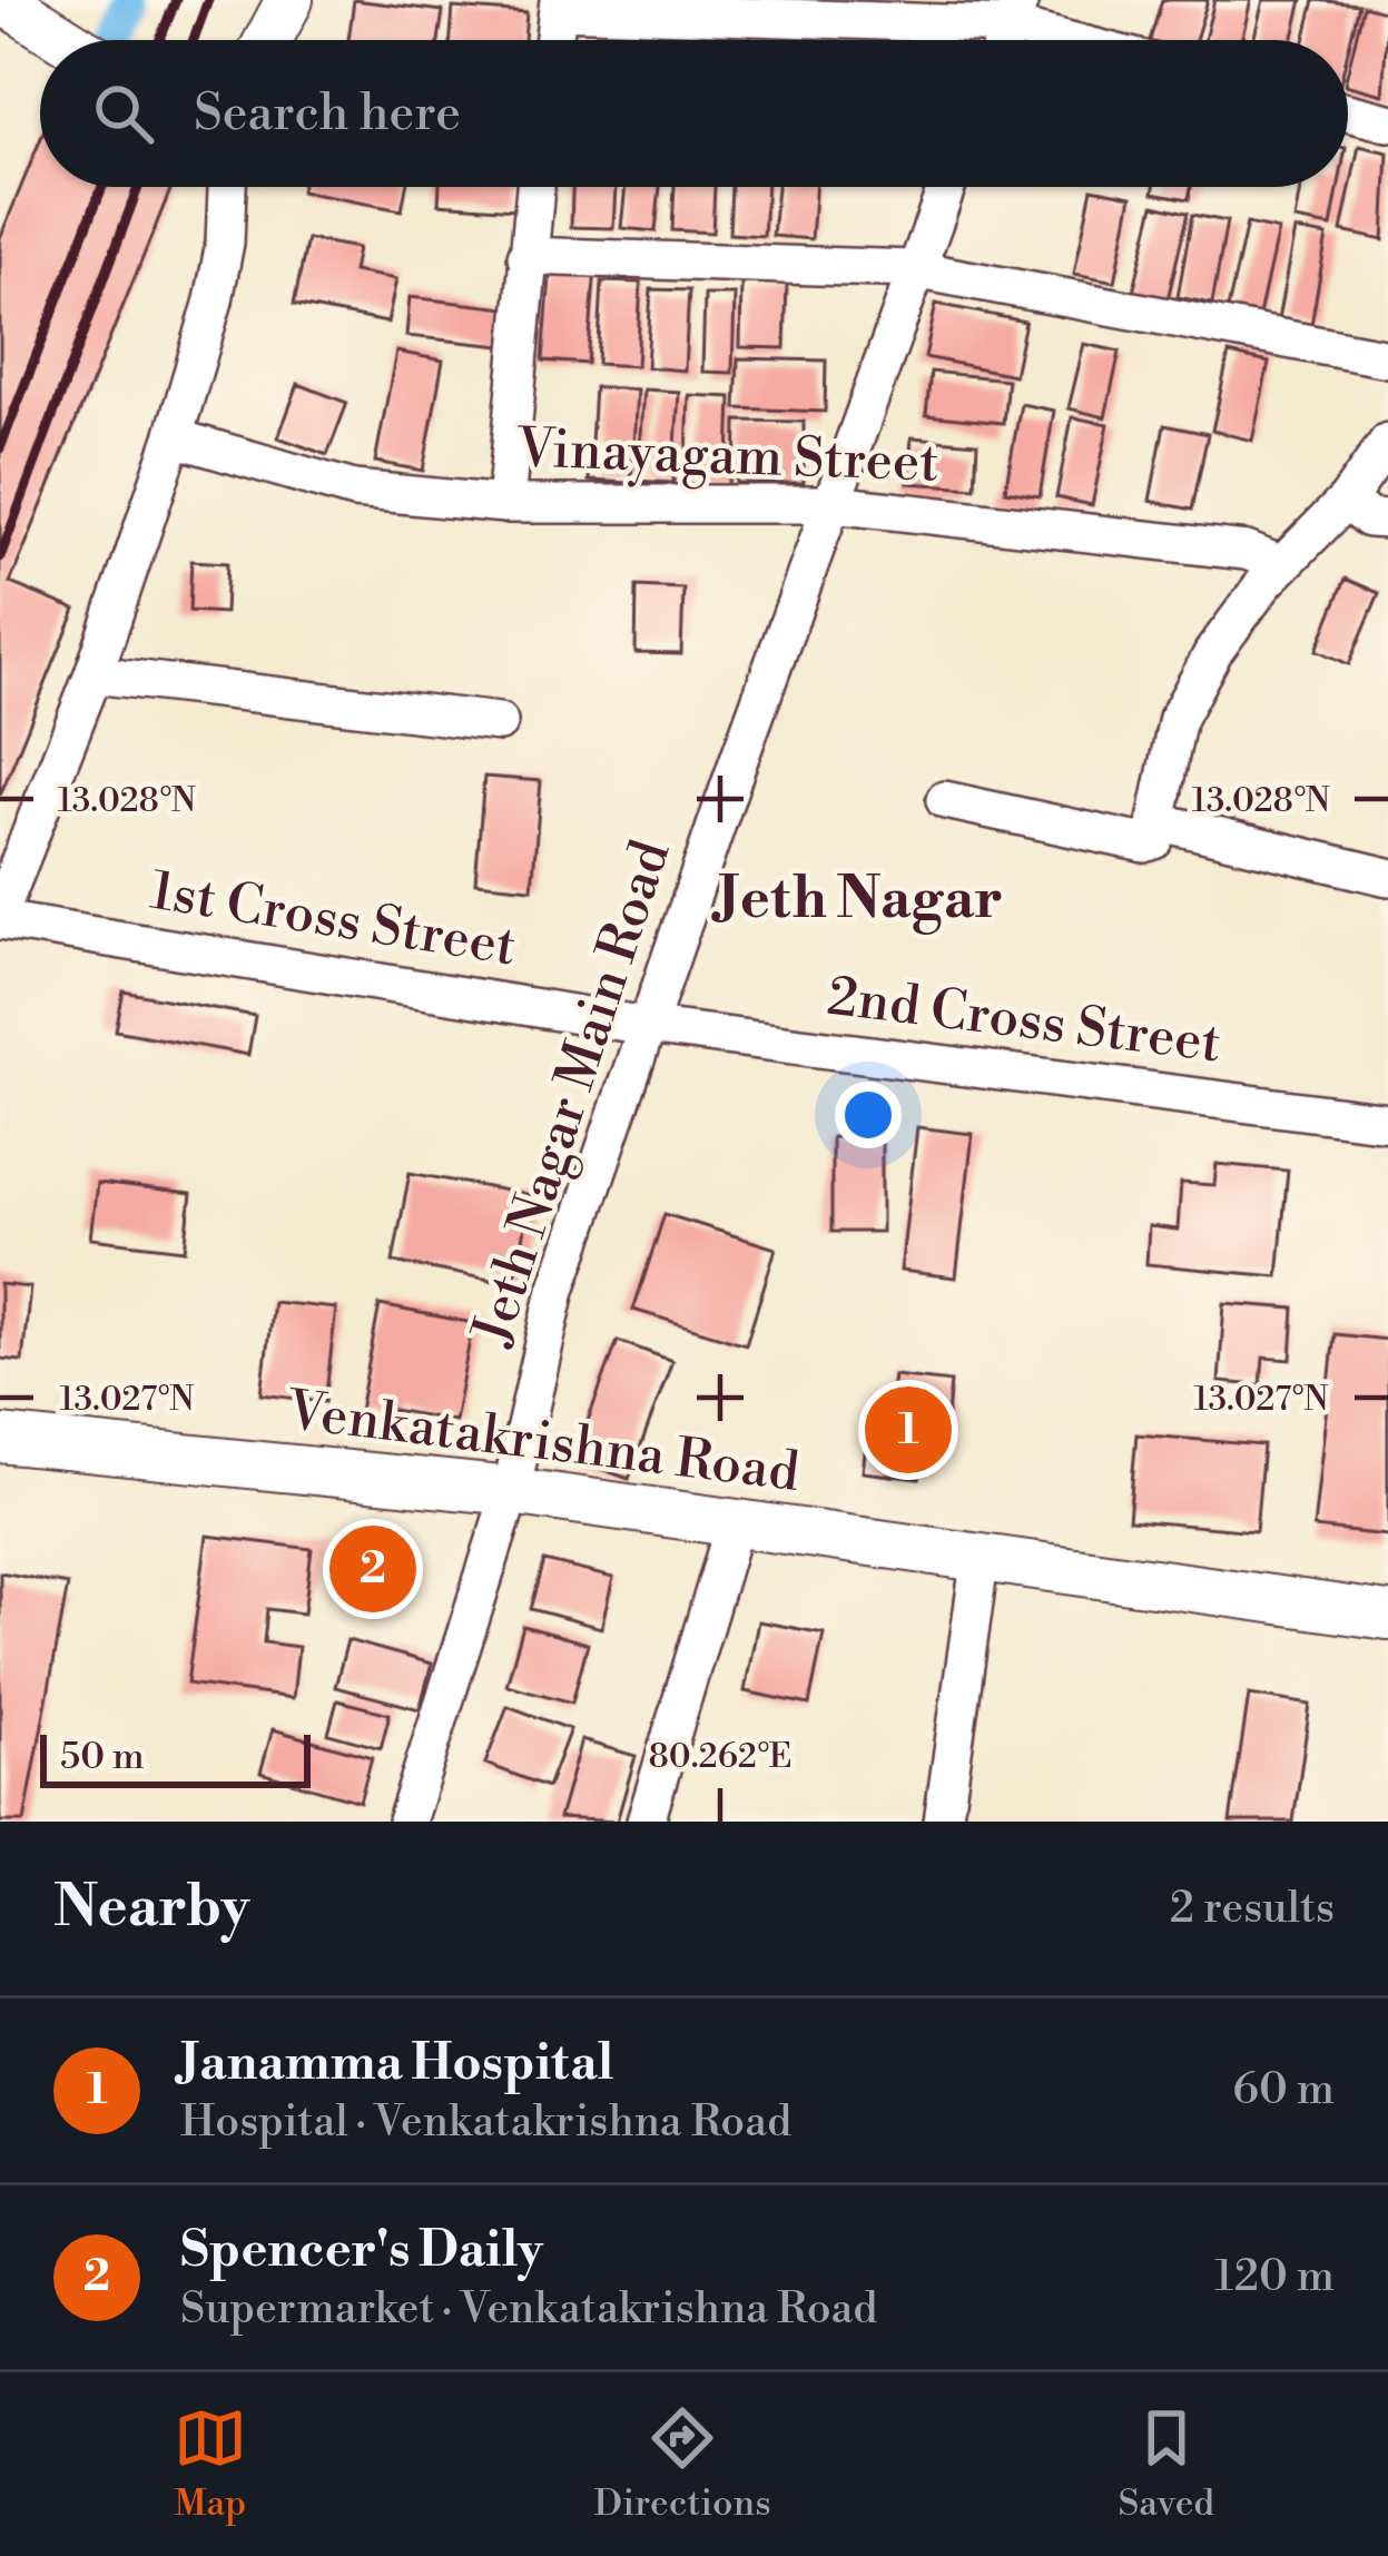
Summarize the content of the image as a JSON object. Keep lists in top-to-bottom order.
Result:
{
  "streets": {
    "main road": ["Venkatakrishna Road"],
    "street": [
      "Vinayagam Street",
      "1st Cross Street",
      "2nd Cross Street",
      "Jeth Nagar Main Road"
    ]
  },
  "crossings": [
    ["Vinayagam Street", "Jeth Nagar Main Road"],
    ["1st Cross Street", "2nd Cross Street"],
    ["1st Cross Street", "Jeth Nagar Main Road"],
    ["2nd Cross Street", "Jeth Nagar Main Road"],
    ["Jeth Nagar Main Road", "Venkatakrishna Road"]
  ],
  "districts": ["Jeth Nagar"],
  "scale_bar": "50 m",
  "page": {
    "search": "Search here",
    "pins": ["1", "2"],
    "scale": "50 m",
    "heading": ["Nearby", "2 results"],
    "list": [
      {
        "mark": "1",
        "name": "Janamma Hospital",
        "note": "Hospital · Venkatakrishna Road",
        "value": "60 m"
      },
      {
        "mark": "2",
        "name": "Spencer's Daily",
        "note": "Supermarket · Venkatakrishna Road",
        "value": "120 m"
      }
    ],
    "nav": ["Map", "Directions", "Saved"]
  },
  "coordinates": ["13.028°N", "13.027°N", "80.262°E"]
}
